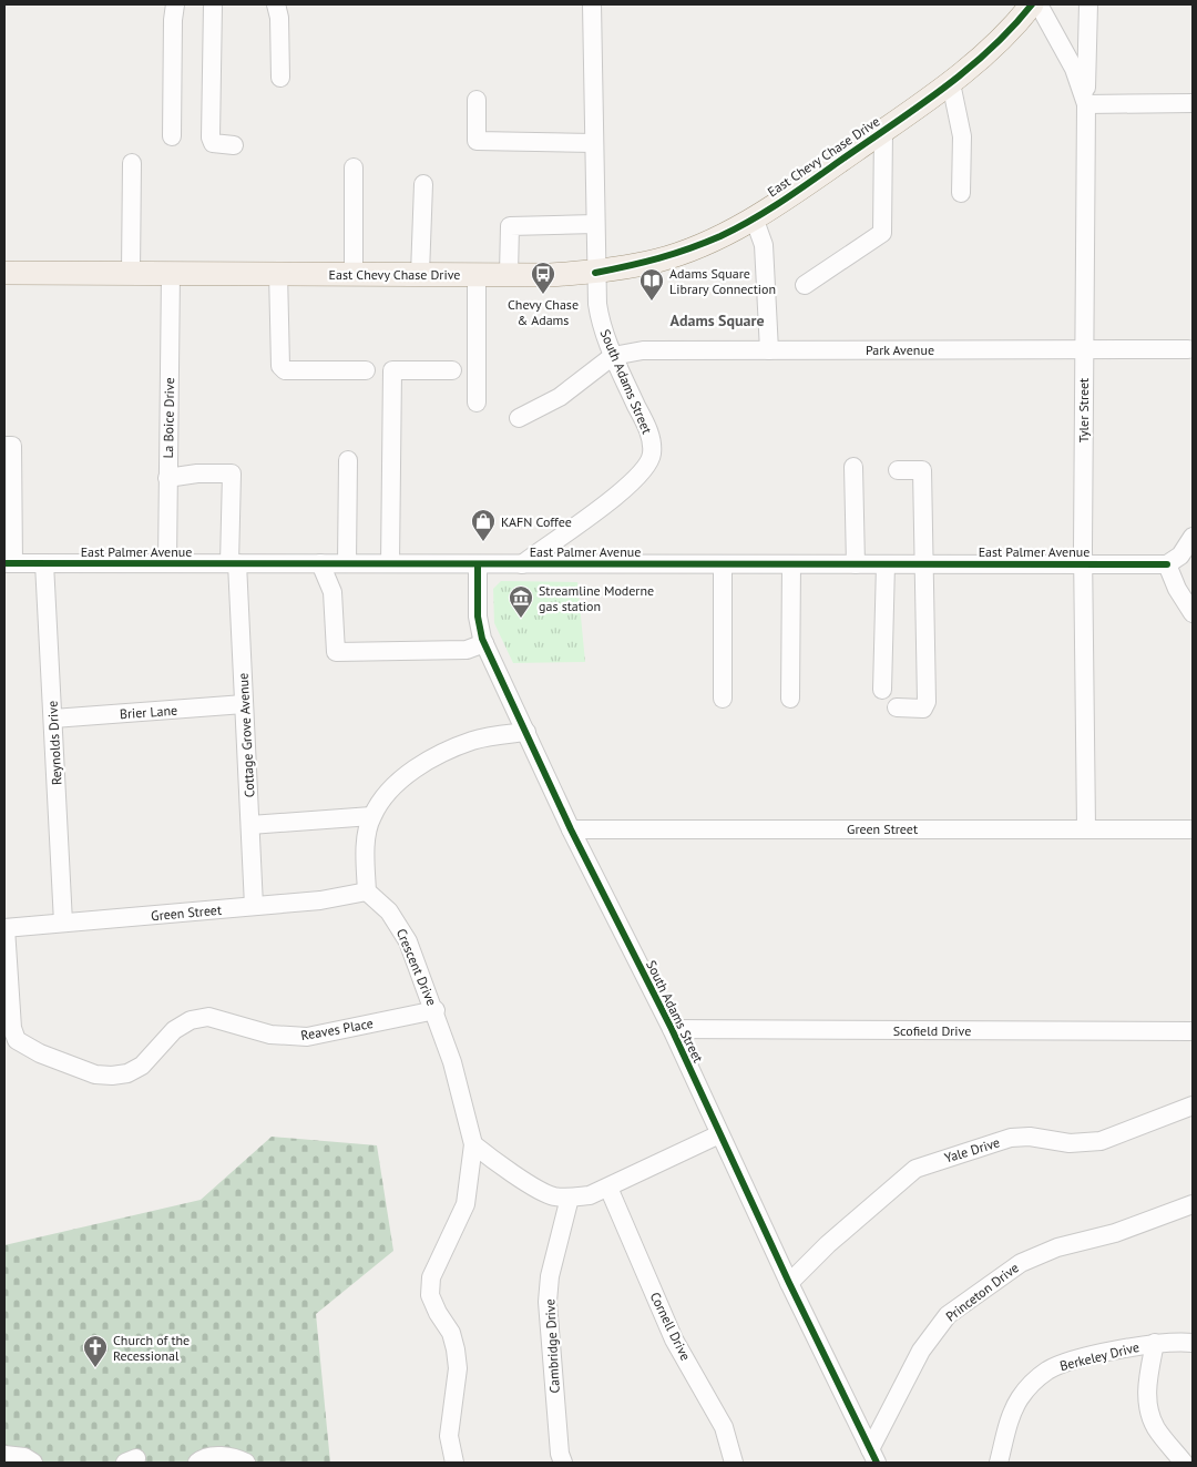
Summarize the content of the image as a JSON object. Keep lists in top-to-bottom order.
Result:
{
  "streets": {
    "main road": ["East Chevy Chase Drive"],
    "street": [
      "Park Avenue",
      "South Adams Street",
      "Tyler Street",
      "La Boice Drive",
      "East Palmer Avenue",
      "Brier Lane",
      "Cottage Grove Avenue",
      "Reynolds Drive",
      "Green Street",
      "Crescent Drive",
      "Reaves Place",
      "Scofield Drive",
      "Yale Drive",
      "Princeton Drive",
      "Cornell Drive",
      "Cambridge Drive",
      "Berkeley Drive"
    ]
  },
  "crossings": [
    ["East Chevy Chase Drive", "South Adams Street"],
    ["East Chevy Chase Drive", "La Boice Drive"],
    ["Park Avenue", "South Adams Street"],
    ["Park Avenue", "Tyler Street"],
    ["South Adams Street", "East Palmer Avenue"],
    ["South Adams Street", "Green Street"],
    ["South Adams Street", "Scofield Drive"],
    ["South Adams Street", "Yale Drive"],
    ["South Adams Street", "Princeton Drive"],
    ["Tyler Street", "East Palmer Avenue"],
    ["Tyler Street", "Green Street"],
    ["La Boice Drive", "East Palmer Avenue"],
    ["La Boice Drive", "Cottage Grove Avenue"],
    ["East Palmer Avenue", "Cottage Grove Avenue"],
    ["East Palmer Avenue", "Reynolds Drive"],
    ["Brier Lane", "Cottage Grove Avenue"],
    ["Brier Lane", "Reynolds Drive"],
    ["Cottage Grove Avenue", "Green Street"],
    ["Reynolds Drive", "Green Street"],
    ["Green Street", "Crescent Drive"],
    ["Green Street", "Reaves Place"],
    ["Crescent Drive", "Reaves Place"]
  ],
  "districts": ["Adams Square"],
  "places": {
    "bus stop": ["Chevy Chase & Adams"],
    "library": ["Adams Square Library Connection"],
    "shop": ["KAFN Coffee"],
    "museum": ["Streamline Moderne gas station"],
    "church": ["Church of the Recessional"]
  }
}
